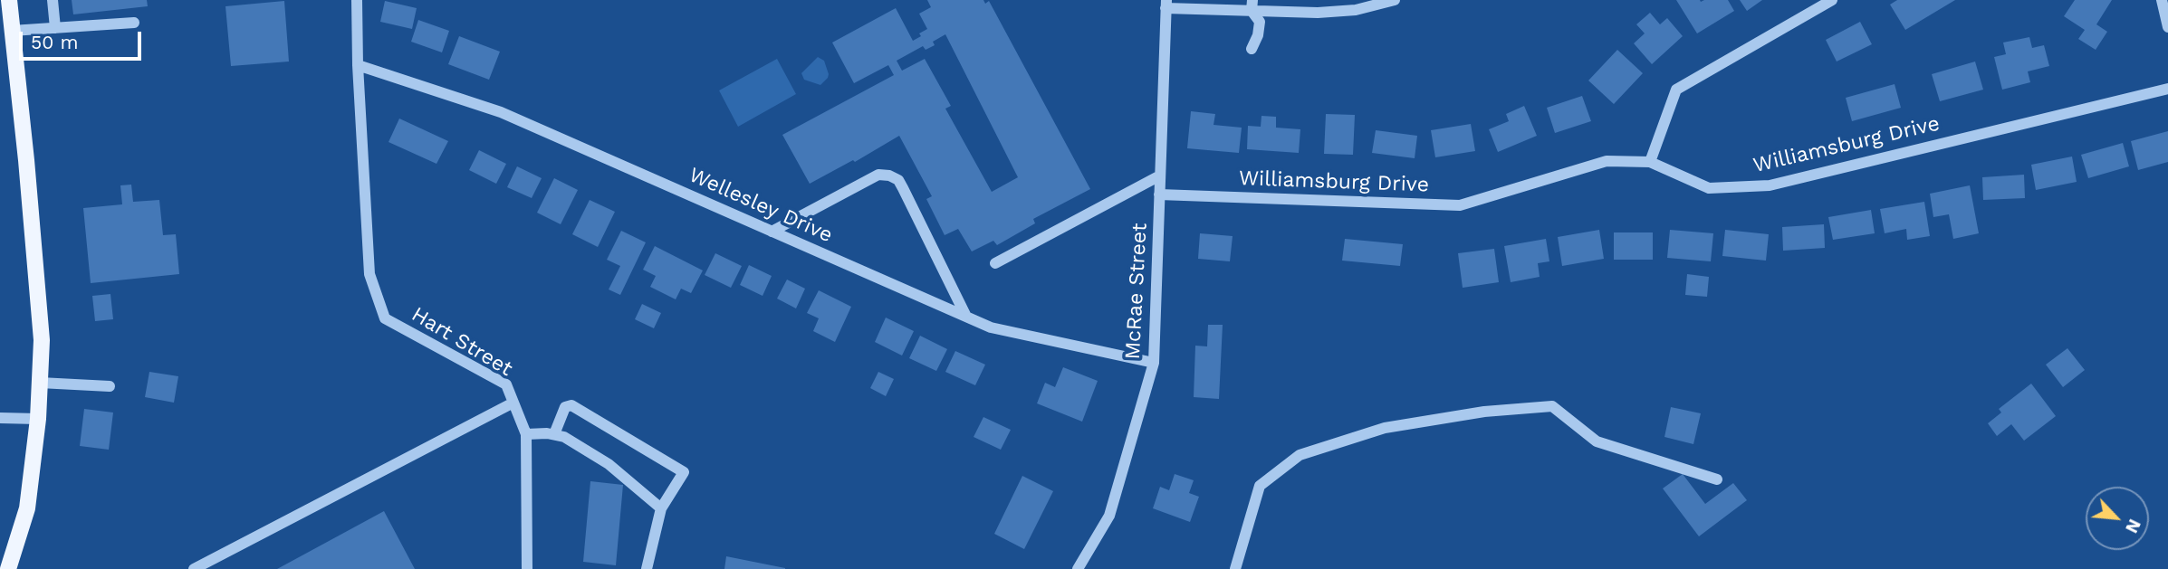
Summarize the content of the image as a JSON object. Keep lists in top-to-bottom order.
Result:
{
  "streets": {
    "street": [
      "Williamsburg Drive",
      "Wellesley Drive",
      "McRae Street",
      "Hart Street"
    ]
  },
  "crossings": [
    ["Williamsburg Drive", "McRae Street"],
    ["Wellesley Drive", "McRae Street"],
    ["Wellesley Drive", "Hart Street"]
  ],
  "scale_bar": "50 m",
  "north": "bottom right"
}
